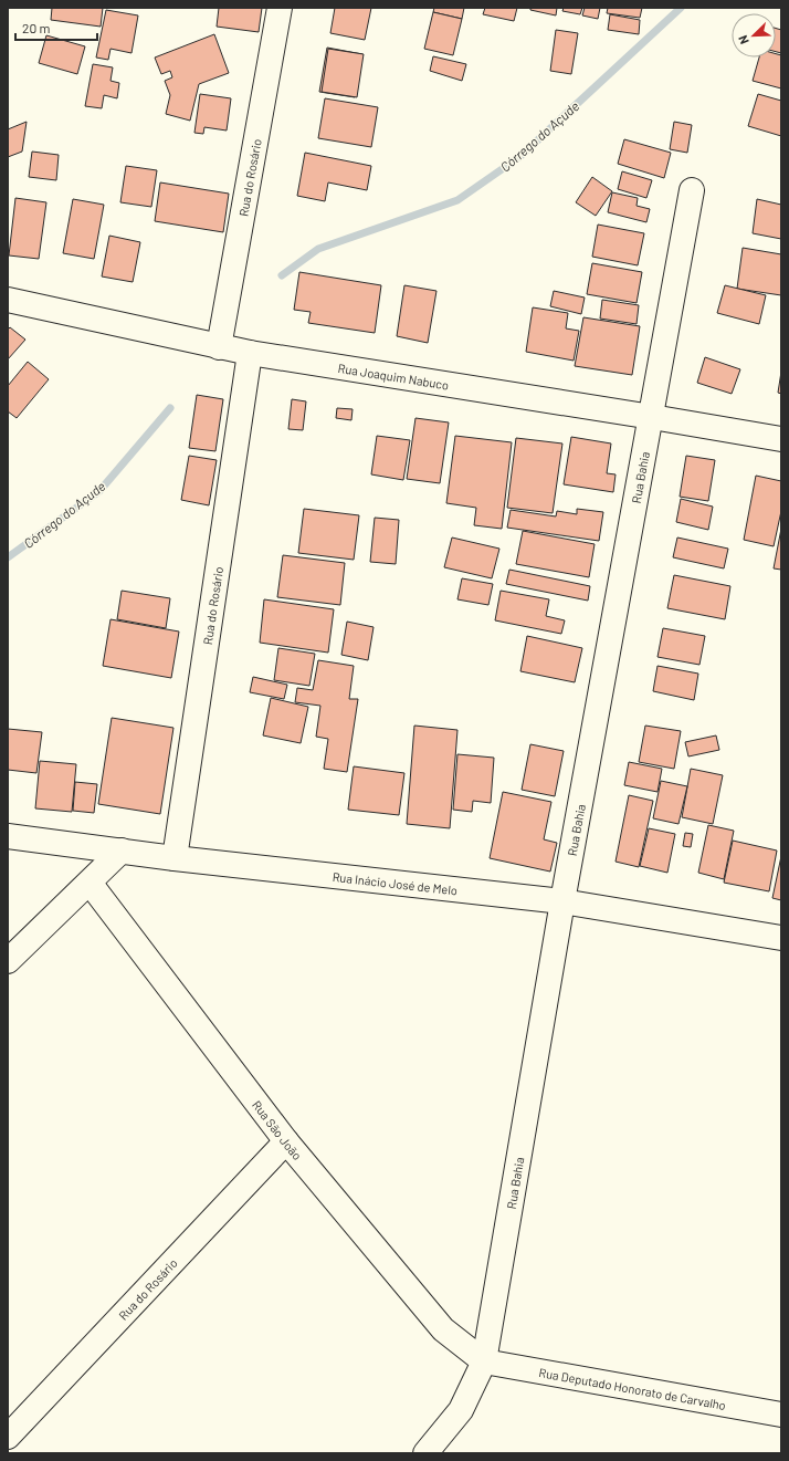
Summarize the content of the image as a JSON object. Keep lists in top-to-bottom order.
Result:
{
  "streets": {
    "street": [
      "Rua do Rosário",
      "Rua Joaquim Nabuco",
      "Rua Bahia",
      "Rua Inácio José de Melo",
      "Rua São João",
      "Rua Deputado Honorato de Carvalho"
    ]
  },
  "crossings": [
    ["Rua do Rosário", "Rua Joaquim Nabuco"],
    ["Rua do Rosário", "Rua Inácio José de Melo"],
    ["Rua do Rosário", "Rua São João"],
    ["Rua Joaquim Nabuco", "Rua Bahia"],
    ["Rua Bahia", "Rua Inácio José de Melo"],
    ["Rua Bahia", "Rua São João"],
    ["Rua Bahia", "Rua Deputado Honorato de Carvalho"],
    ["Rua São João", "Rua Deputado Honorato de Carvalho"]
  ],
  "water": ["Córrego do Açude"],
  "scale_bar": "20 m",
  "north": "bottom left"
}
